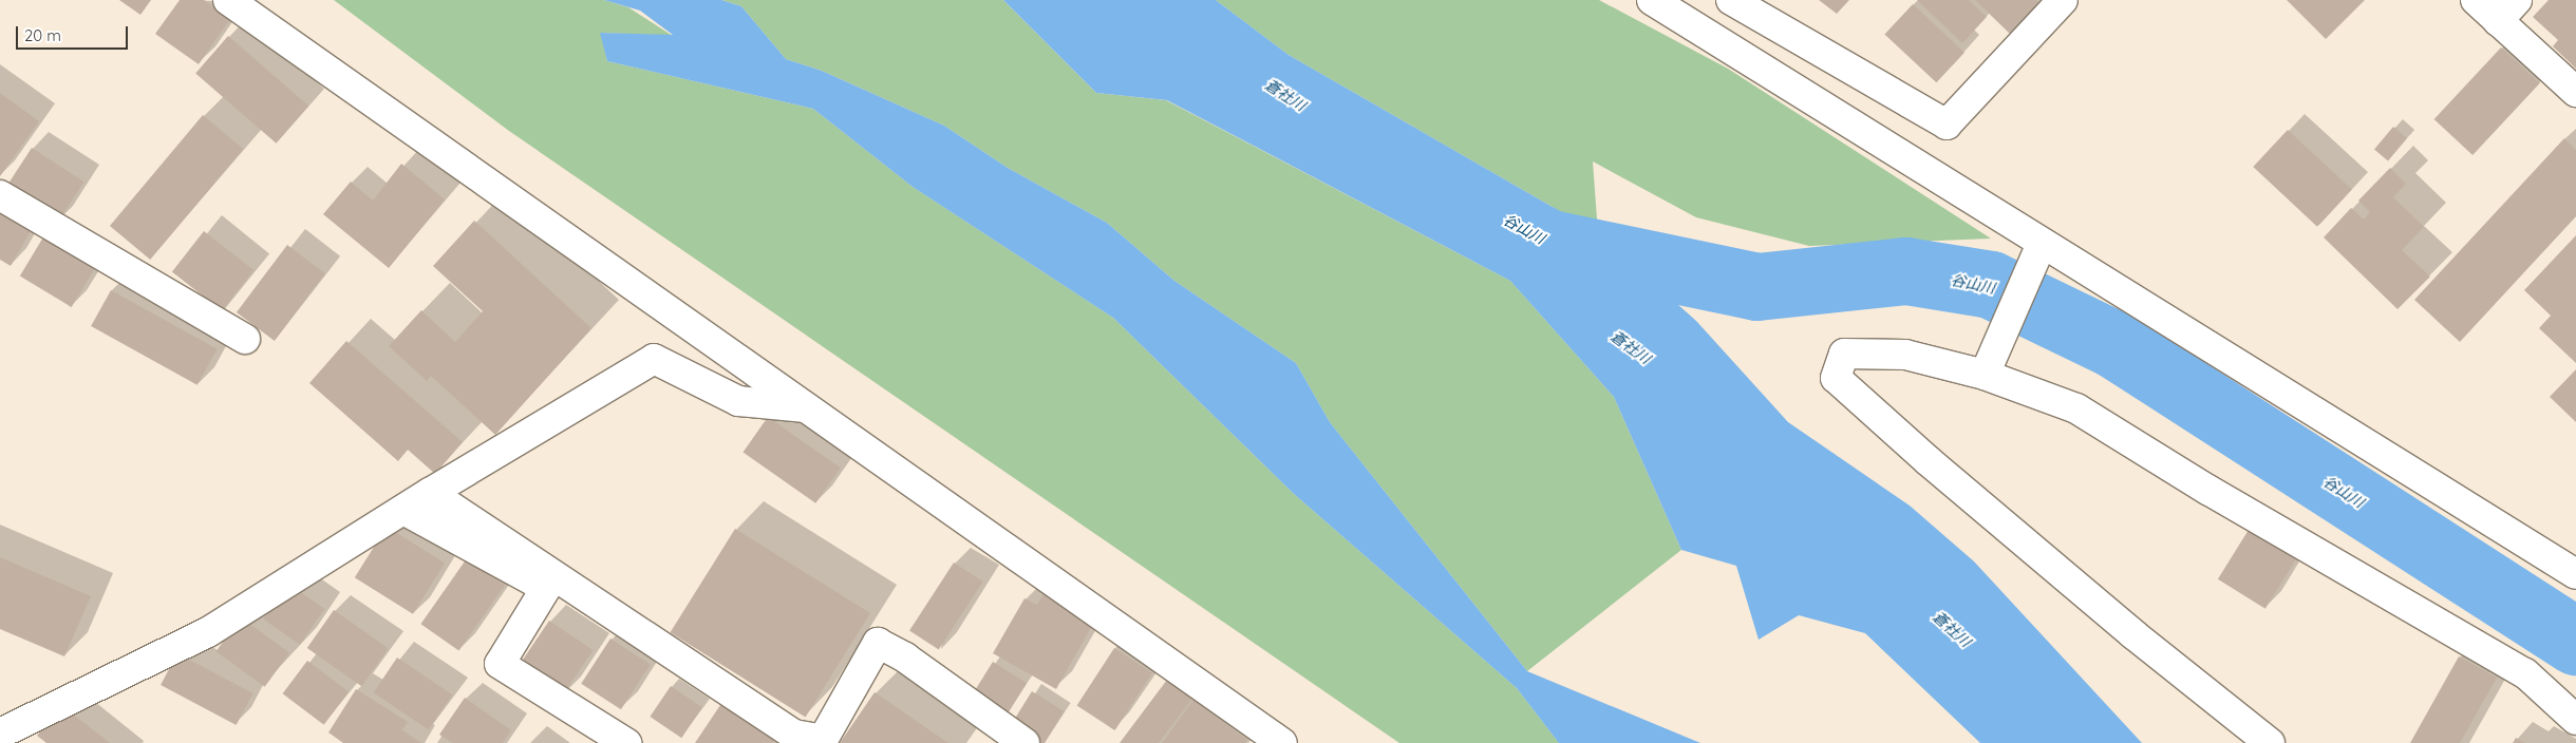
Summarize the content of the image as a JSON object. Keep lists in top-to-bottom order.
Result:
{
  "water": ["蒼社川", "谷山川"],
  "scale_bar": "20 m"
}
